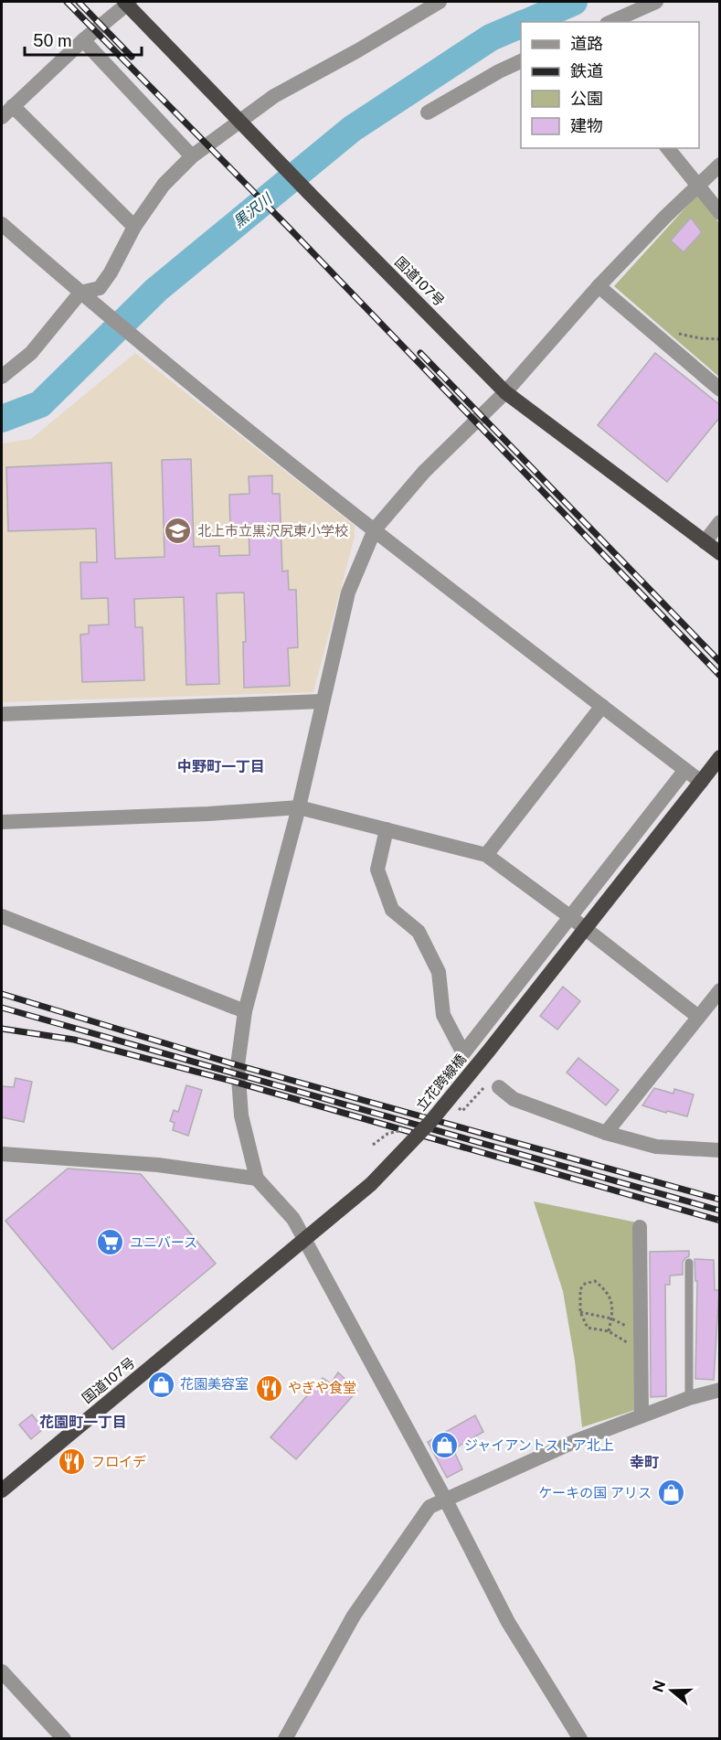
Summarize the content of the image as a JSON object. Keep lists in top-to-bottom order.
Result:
{
  "streets": {
    "highway": ["国道107号", "立花跨線橋"]
  },
  "crossings": [
    ["国道107号", "立花跨線橋"]
  ],
  "districts": ["中野町一丁目", "花園町一丁目", "幸町"],
  "water": ["黒沢川"],
  "places": {
    "school or university": ["北上市立黒沢尻東小学校"],
    "supermarket": ["ユニバース"],
    "shop": ["花園美容室", "ジャイアントストア北上", "ケーキの国 アリス"],
    "restaurant": ["やぎや食堂", "フロイデ"]
  },
  "legend": [
    "道路",
    "鉄道",
    "公園",
    "建物"
  ],
  "scale_bar": "50 m",
  "north": "left"
}
